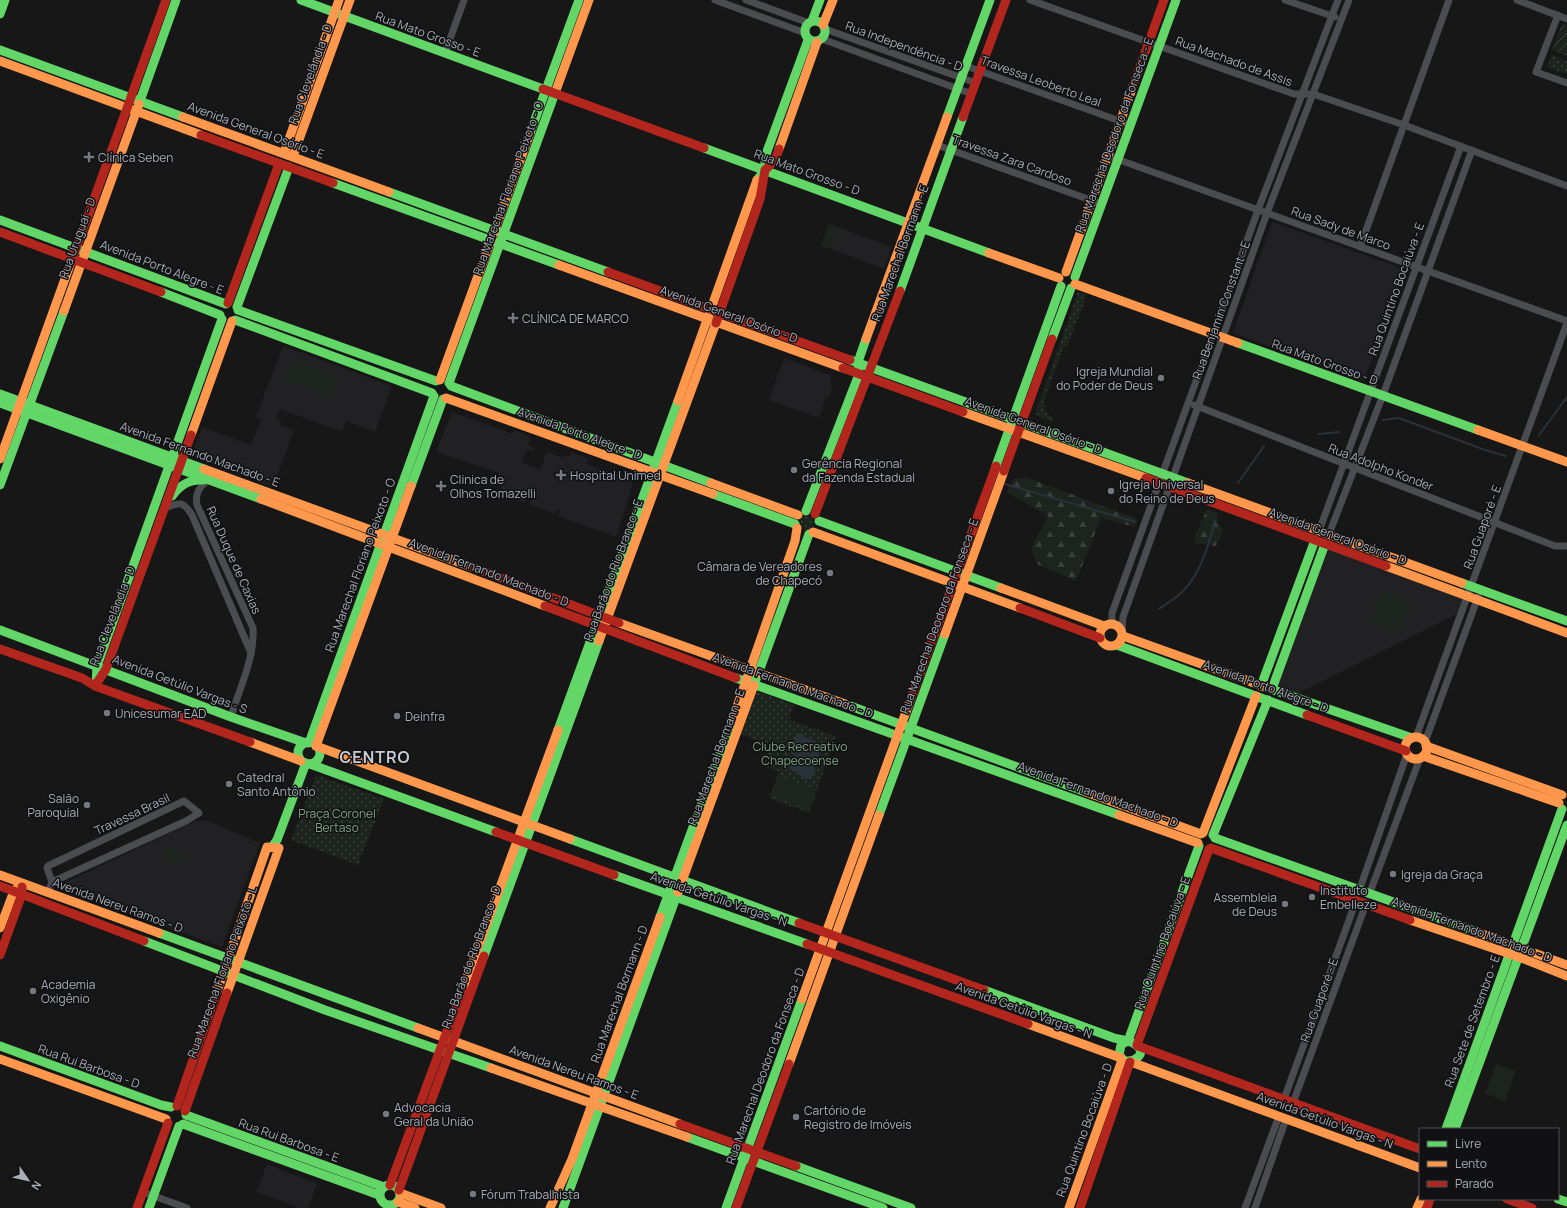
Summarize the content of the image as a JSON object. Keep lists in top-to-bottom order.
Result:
{
  "streets": {
    "street": [
      "Rua Mato Grosso - E",
      "Rua Independência - D",
      "Rua Machado de Assis",
      "Rua Clevelândia - D",
      "Travessa Leoberto Leal",
      "Avenida General Osório - E",
      "Rua Marechal Deodoro da Fonseca - E",
      "Travessa Zara Cardoso",
      "Rua Mato Grosso - D",
      "Rua Marechal Floriano Peixoto - O",
      "Rua Sady de Marco",
      "Rua Uruguai - D",
      "Rua Marechal Bormann - E",
      "Avenida Porto Alegre - E",
      "Rua Quintino Bocaiúva - E",
      "Rua Benjamin Constant - E",
      "Avenida General Osório - D",
      "Avenida Porto Alegre - D",
      "Avenida Fernando Machado - E",
      "Rua Adolpho Konder",
      "Rua Guaporé - E",
      "Rua Duque de Caxias",
      "Rua Barão do Rio Branco - E",
      "Avenida Fernando Machado - D",
      "Avenida Getúlio Vargas - S",
      "Travessa Brasil",
      "Avenida Getúlio Vargas - N",
      "Avenida Nereu Ramos - D",
      "Rua Barão do Rio Branco - D",
      "Rua Marechal Floriano Peixoto - L",
      "Rua Marechal Bormann - D",
      "Rua Sete de Setembro - E",
      "Rua Rui Barbosa - D",
      "Rua Marechal Deodoro da Fonseca - D",
      "Avenida Nereu Ramos - E",
      "Rua Quintino Bocaiúva - D",
      "Rua Rui Barbosa - E"
    ]
  },
  "crossings": [
    ["Rua Mato Grosso - E", "Rua Clevelândia - D"],
    ["Rua Mato Grosso - E", "Rua Mato Grosso - D"],
    ["Rua Mato Grosso - E", "Rua Marechal Floriano Peixoto - O"],
    ["Rua Independência - D", "Rua Marechal Bormann - E"],
    ["Rua Independência - D", "Rua Barão do Rio Branco - E"],
    ["Rua Machado de Assis", "Rua Marechal Deodoro da Fonseca - E"],
    ["Rua Machado de Assis", "Rua Quintino Bocaiúva - E"],
    ["Rua Machado de Assis", "Rua Benjamin Constant - E"],
    ["Rua Clevelândia - D", "Avenida General Osório - E"],
    ["Rua Clevelândia - D", "Avenida Porto Alegre - E"],
    ["Rua Clevelândia - D", "Avenida Fernando Machado - E"],
    ["Rua Clevelândia - D", "Rua Duque de Caxias"],
    ["Rua Clevelândia - D", "Avenida Getúlio Vargas - S"],
    ["Travessa Leoberto Leal", "Rua Marechal Deodoro da Fonseca - E"],
    ["Travessa Leoberto Leal", "Rua Marechal Bormann - E"],
    ["Avenida General Osório - E", "Rua Marechal Floriano Peixoto - O"],
    ["Avenida General Osório - E", "Rua Uruguai - D"],
    ["Avenida General Osório - E", "Avenida General Osório - D"],
    ["Rua Marechal Deodoro da Fonseca - E", "Travessa Zara Cardoso"],
    ["Rua Marechal Deodoro da Fonseca - E", "Rua Mato Grosso - D"],
    ["Rua Marechal Deodoro da Fonseca - E", "Rua Sady de Marco"],
    ["Rua Marechal Deodoro da Fonseca - E", "Avenida General Osório - D"],
    ["Rua Marechal Deodoro da Fonseca - E", "Avenida Porto Alegre - D"],
    ["Rua Marechal Deodoro da Fonseca - E", "Avenida Fernando Machado - D"],
    ["Rua Marechal Deodoro da Fonseca - E", "Avenida Getúlio Vargas - N"],
    ["Rua Marechal Deodoro da Fonseca - E", "Rua Marechal Deodoro da Fonseca - D"],
    ["Travessa Zara Cardoso", "Rua Marechal Bormann - E"],
    ["Rua Mato Grosso - D", "Rua Marechal Floriano Peixoto - O"],
    ["Rua Mato Grosso - D", "Rua Marechal Bormann - E"],
    ["Rua Mato Grosso - D", "Rua Quintino Bocaiúva - E"],
    ["Rua Mato Grosso - D", "Rua Benjamin Constant - E"],
    ["Rua Mato Grosso - D", "Rua Guaporé - E"],
    ["Rua Mato Grosso - D", "Rua Barão do Rio Branco - E"],
    ["Rua Marechal Floriano Peixoto - O", "Avenida General Osório - D"],
    ["Rua Marechal Floriano Peixoto - O", "Avenida Porto Alegre - D"],
    ["Rua Marechal Floriano Peixoto - O", "Avenida Fernando Machado - E"],
    ["Rua Marechal Floriano Peixoto - O", "Avenida Fernando Machado - D"],
    ["Rua Marechal Floriano Peixoto - O", "Avenida Getúlio Vargas - S"],
    ["Rua Marechal Floriano Peixoto - O", "Avenida Getúlio Vargas - N"],
    ["Rua Sady de Marco", "Rua Quintino Bocaiúva - E"],
    ["Rua Sady de Marco", "Rua Benjamin Constant - E"],
    ["Rua Sady de Marco", "Rua Guaporé - E"],
    ["Rua Uruguai - D", "Avenida Porto Alegre - E"],
    ["Rua Uruguai - D", "Avenida Fernando Machado - E"],
    ["Rua Marechal Bormann - E", "Avenida General Osório - D"],
    ["Rua Marechal Bormann - E", "Avenida Porto Alegre - D"],
    ["Rua Marechal Bormann - E", "Avenida Fernando Machado - D"],
    ["Rua Marechal Bormann - E", "Avenida Getúlio Vargas - N"],
    ["Rua Marechal Bormann - E", "Rua Marechal Bormann - D"],
    ["Rua Quintino Bocaiúva - E", "Avenida General Osório - D"],
    ["Rua Quintino Bocaiúva - E", "Avenida Porto Alegre - D"],
    ["Rua Quintino Bocaiúva - E", "Rua Adolpho Konder"],
    ["Rua Quintino Bocaiúva - E", "Avenida Fernando Machado - D"],
    ["Rua Quintino Bocaiúva - E", "Avenida Getúlio Vargas - N"],
    ["Rua Benjamin Constant - E", "Avenida General Osório - D"],
    ["Rua Benjamin Constant - E", "Avenida Porto Alegre - D"],
    ["Rua Benjamin Constant - E", "Rua Adolpho Konder"],
    ["Avenida General Osório - D", "Rua Guaporé - E"],
    ["Avenida General Osório - D", "Rua Barão do Rio Branco - E"],
    ["Avenida Porto Alegre - D", "Rua Guaporé - E"],
    ["Avenida Porto Alegre - D", "Rua Barão do Rio Branco - E"],
    ["Avenida Fernando Machado - E", "Rua Duque de Caxias"],
    ["Avenida Fernando Machado - E", "Avenida Fernando Machado - D"],
    ["Rua Adolpho Konder", "Rua Guaporé - E"],
    ["Rua Guaporé - E", "Avenida Fernando Machado - D"],
    ["Rua Guaporé - E", "Avenida Getúlio Vargas - N"],
    ["Rua Duque de Caxias", "Avenida Getúlio Vargas - S"],
    ["Rua Barão do Rio Branco - E", "Avenida Fernando Machado - D"],
    ["Rua Barão do Rio Branco - E", "Avenida Getúlio Vargas - N"],
    ["Rua Barão do Rio Branco - E", "Rua Barão do Rio Branco - D"],
    ["Avenida Fernando Machado - D", "Rua Sete de Setembro - E"],
    ["Avenida Getúlio Vargas - S", "Avenida Getúlio Vargas - N"],
    ["Travessa Brasil", "Avenida Nereu Ramos - D"],
    ["Avenida Getúlio Vargas - N", "Rua Barão do Rio Branco - D"],
    ["Avenida Getúlio Vargas - N", "Rua Marechal Floriano Peixoto - L"],
    ["Avenida Getúlio Vargas - N", "Rua Marechal Bormann - D"],
    ["Avenida Getúlio Vargas - N", "Rua Marechal Deodoro da Fonseca - D"],
    ["Avenida Getúlio Vargas - N", "Rua Quintino Bocaiúva - D"],
    ["Avenida Nereu Ramos - D", "Rua Marechal Floriano Peixoto - L"],
    ["Avenida Nereu Ramos - D", "Avenida Nereu Ramos - E"],
    ["Rua Barão do Rio Branco - D", "Avenida Nereu Ramos - E"],
    ["Rua Marechal Floriano Peixoto - L", "Rua Rui Barbosa - D"],
    ["Rua Marechal Floriano Peixoto - L", "Avenida Nereu Ramos - E"],
    ["Rua Marechal Floriano Peixoto - L", "Rua Rui Barbosa - E"],
    ["Rua Marechal Bormann - D", "Avenida Nereu Ramos - E"],
    ["Rua Rui Barbosa - D", "Rua Rui Barbosa - E"],
    ["Rua Marechal Deodoro da Fonseca - D", "Avenida Nereu Ramos - E"]
  ],
  "districts": ["CENTRO"],
  "parks": ["Clube Recreativo Chapecoense", "Praça Coronel Bertaso"],
  "places": {
    "health": [
      "Clínica Seben",
      "CLÍNICA DE MARCO",
      "Hospital Unimed",
      "Clinica de Olhos Tomazelli"
    ],
    "other": [
      "Igreja Mundial do Poder de Deus",
      "Gerência Regional da Fazenda Estadual",
      "Igreja Universal do Reino de Deus",
      "Câmara de Vereadores de Chapecó",
      "Unicesumar EAD",
      "Deinfra",
      "Catedral Santo Antônio",
      "Salão Paroquial",
      "Igreja da Graça",
      "Instituto Embelleze",
      "Assembleia de Deus",
      "Academia Oxigênio",
      "Advocacia Geral da União",
      "Cartório de Registro de Imóveis",
      "Fórum Trabalhista"
    ]
  },
  "legend": ["Livre", "Lento", "Parado"],
  "north": "bottom right"
}
